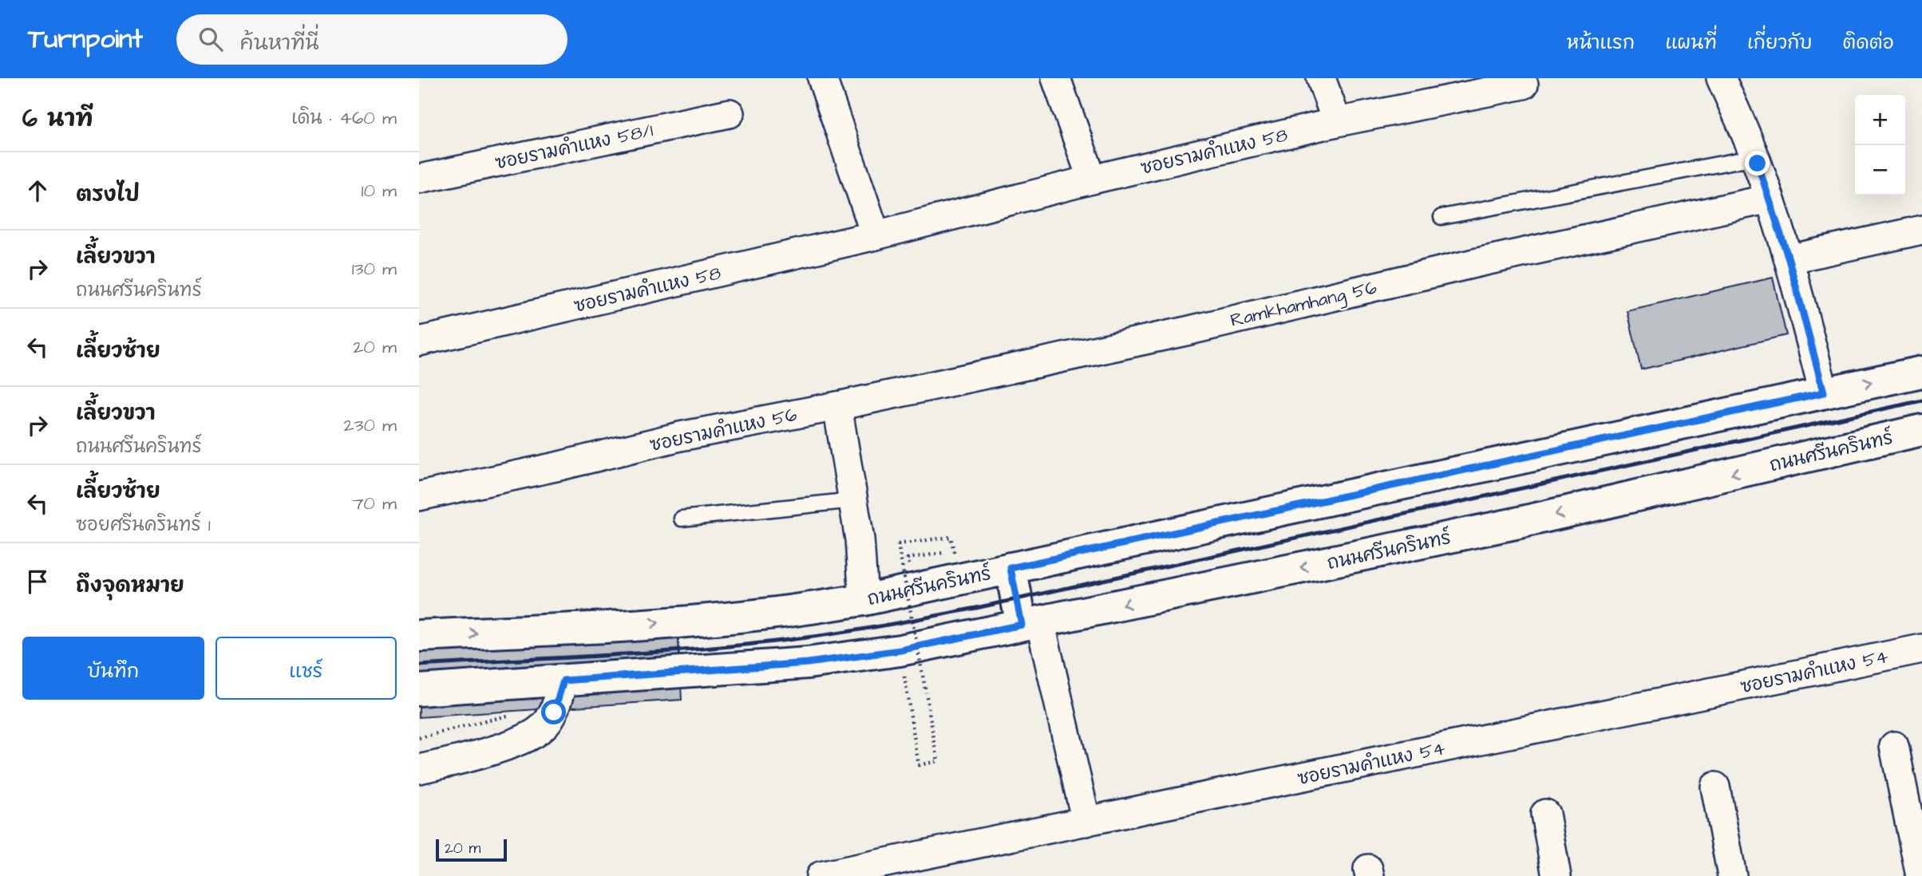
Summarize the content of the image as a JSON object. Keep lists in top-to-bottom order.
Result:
{
  "streets": {
    "main road": ["ถนนศรีนครินทร์"],
    "street": [
      "ซอยรามคำแหง 58/1",
      "ซอยรามคำแหง 58",
      "Ramkhamhang 56",
      "ซอยรามคำแหง 56",
      "ซอยรามคำแหง 54"
    ]
  },
  "crossings": [
    ["Ramkhamhang 56", "ซอยรามคำแหง 56"]
  ],
  "scale_bar": "20 m",
  "page": {
    "header": "Turnpoint",
    "search": "ค้นหาที่นี่",
    "nav": [
      "หน้าแรก",
      "แผนที่",
      "เกี่ยวกับ",
      "ติดต่อ"
    ],
    "heading": ["6 นาที", "เดิน · 460 m"],
    "map_buttons": ["+", "−"],
    "list": [
      ["ตรงไป", "10 m"],
      ["เลี้ยวขวา", "ถนนศรีนครินทร์", "130 m"],
      ["เลี้ยวซ้าย", "20 m"],
      ["เลี้ยวขวา", "ถนนศรีนครินทร์", "230 m"],
      ["เลี้ยวซ้าย", "ซอยศรีนครินทร์ 1", "70 m"],
      "ถึงจุดหมาย"
    ],
    "buttons": ["บันทึก", "แชร์"],
    "scale": "20 m"
  }
}
